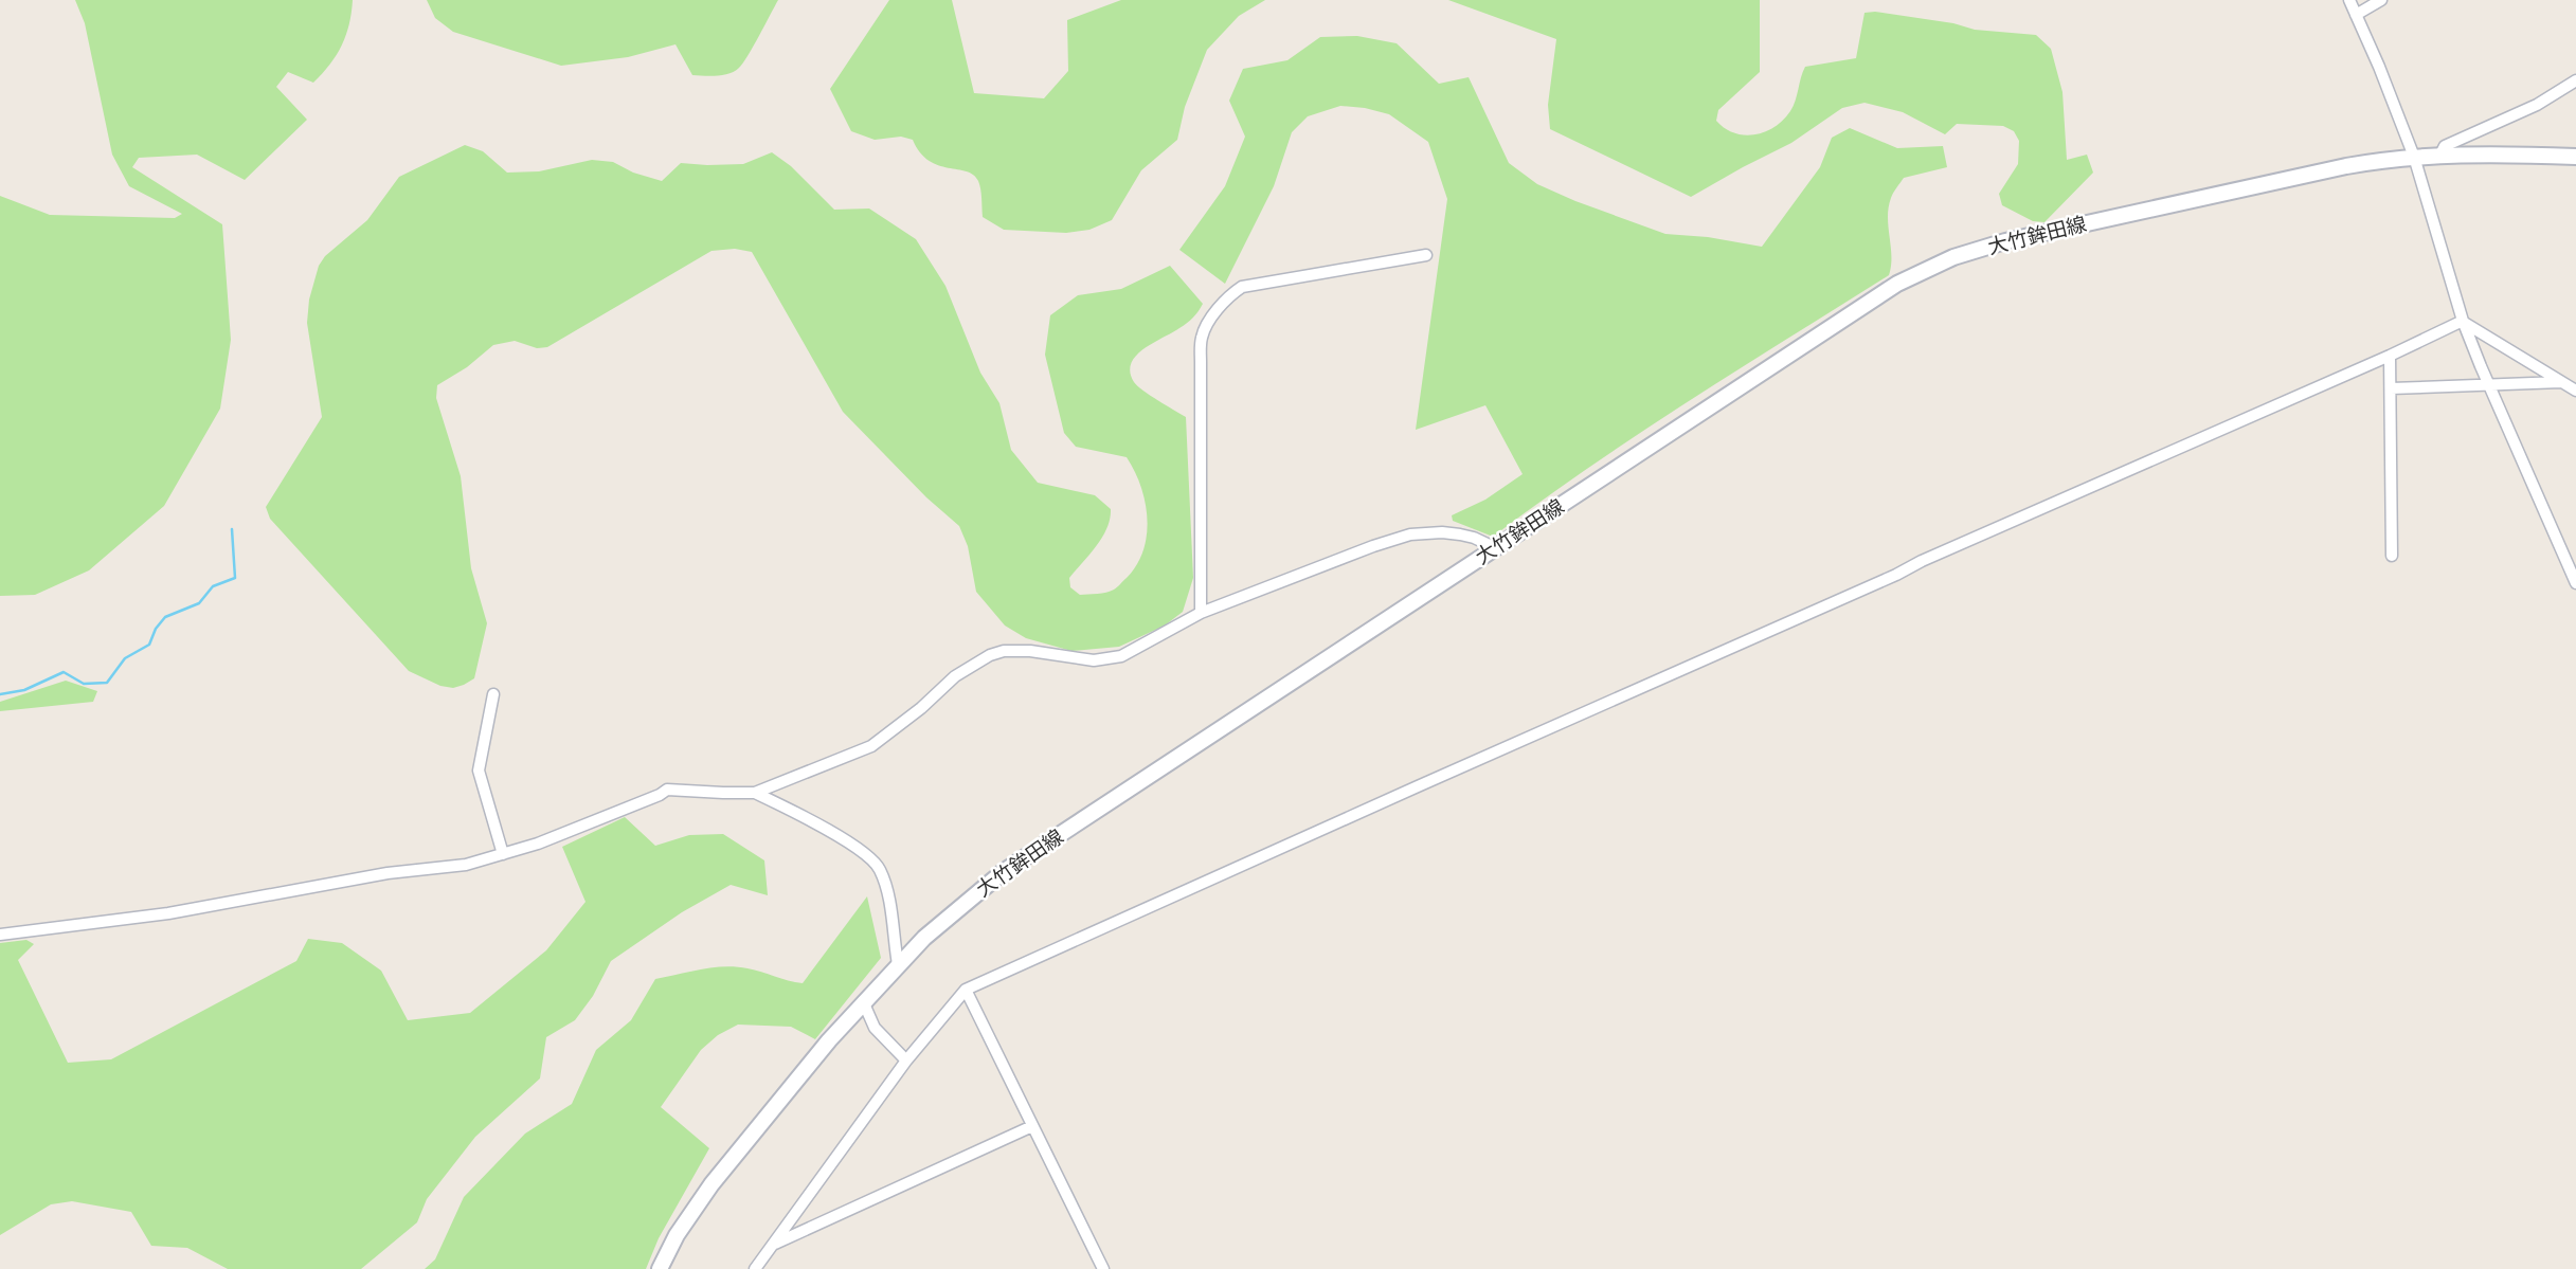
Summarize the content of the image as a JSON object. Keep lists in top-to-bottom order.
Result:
{
  "streets": {
    "main road": ["大竹鉾田線"]
  }
}
